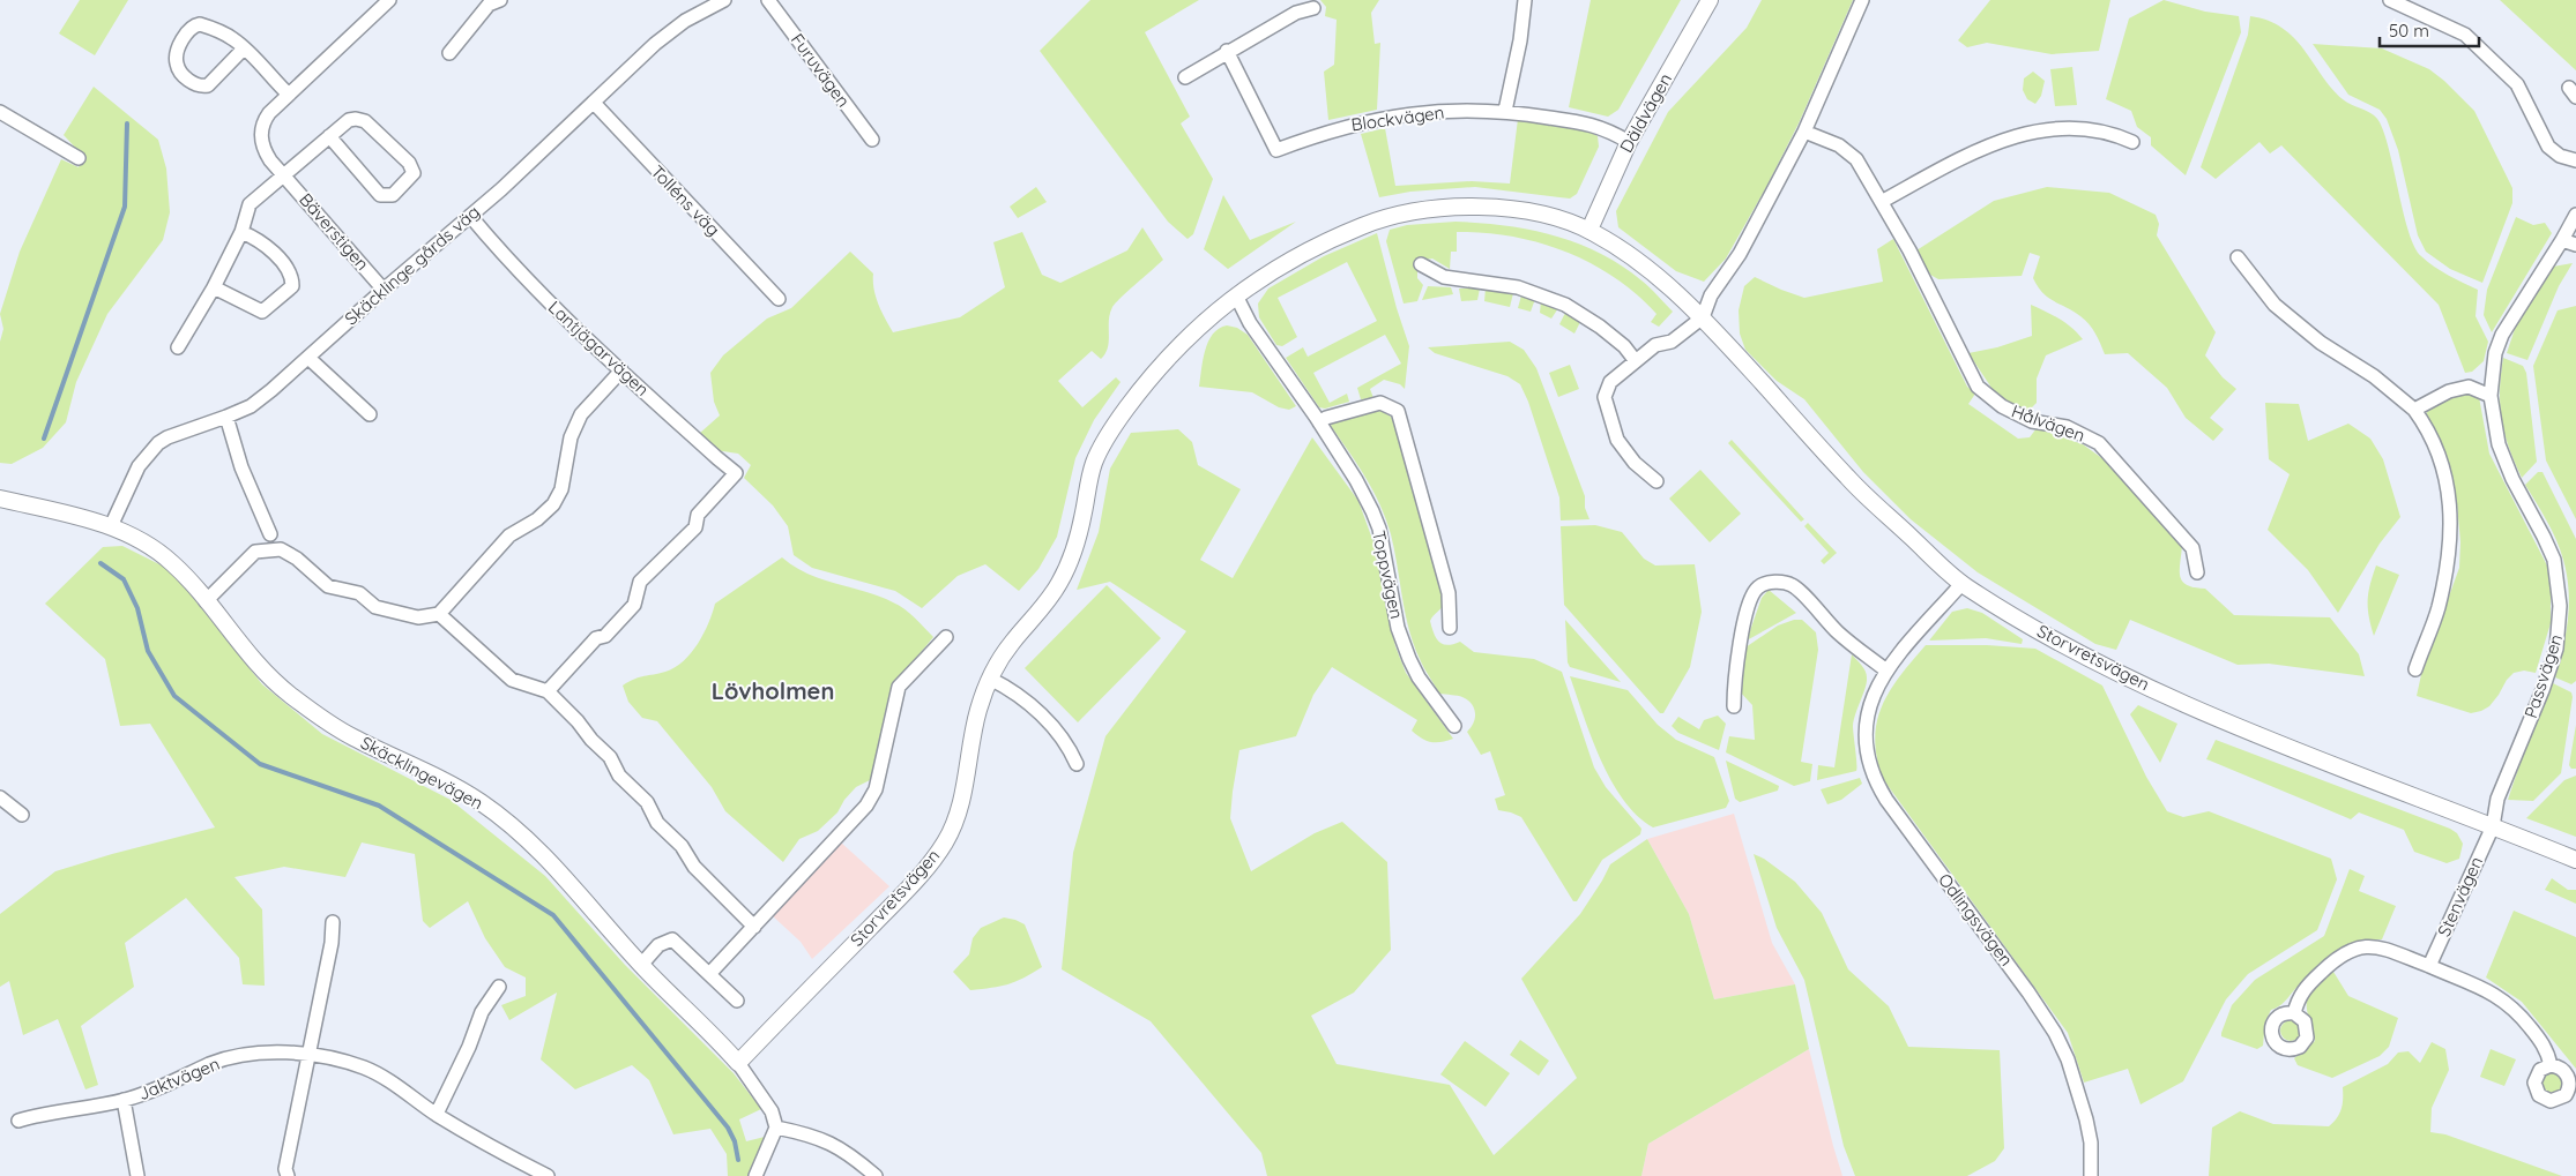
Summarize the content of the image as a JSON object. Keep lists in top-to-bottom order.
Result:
{
  "streets": {
    "street": [
      "Furuvägen",
      "Däldvägen",
      "Blockvägen",
      "Tolléns väg",
      "Bäverstigen",
      "Skäcklinge gårds väg",
      "Lantjägarvägen",
      "Hålvägen",
      "Toppvägen",
      "Storvretsvägen",
      "Passvägen",
      "Skäcklingevägen",
      "Stenvägen",
      "Odlingsvägen",
      "Jaktvägen"
    ]
  },
  "crossings": [
    ["Däldvägen", "Blockvägen"],
    ["Däldvägen", "Storvretsvägen"],
    ["Tolléns väg", "Skäcklinge gårds väg"],
    ["Bäverstigen", "Skäcklinge gårds väg"],
    ["Skäcklinge gårds väg", "Lantjägarvägen"],
    ["Skäcklinge gårds väg", "Skäcklingevägen"],
    ["Toppvägen", "Storvretsvägen"],
    ["Storvretsvägen", "Passvägen"],
    ["Storvretsvägen", "Skäcklingevägen"],
    ["Storvretsvägen", "Stenvägen"],
    ["Storvretsvägen", "Odlingsvägen"],
    ["Passvägen", "Stenvägen"]
  ],
  "districts": ["Lövholmen"],
  "scale_bar": "50 m"
}
